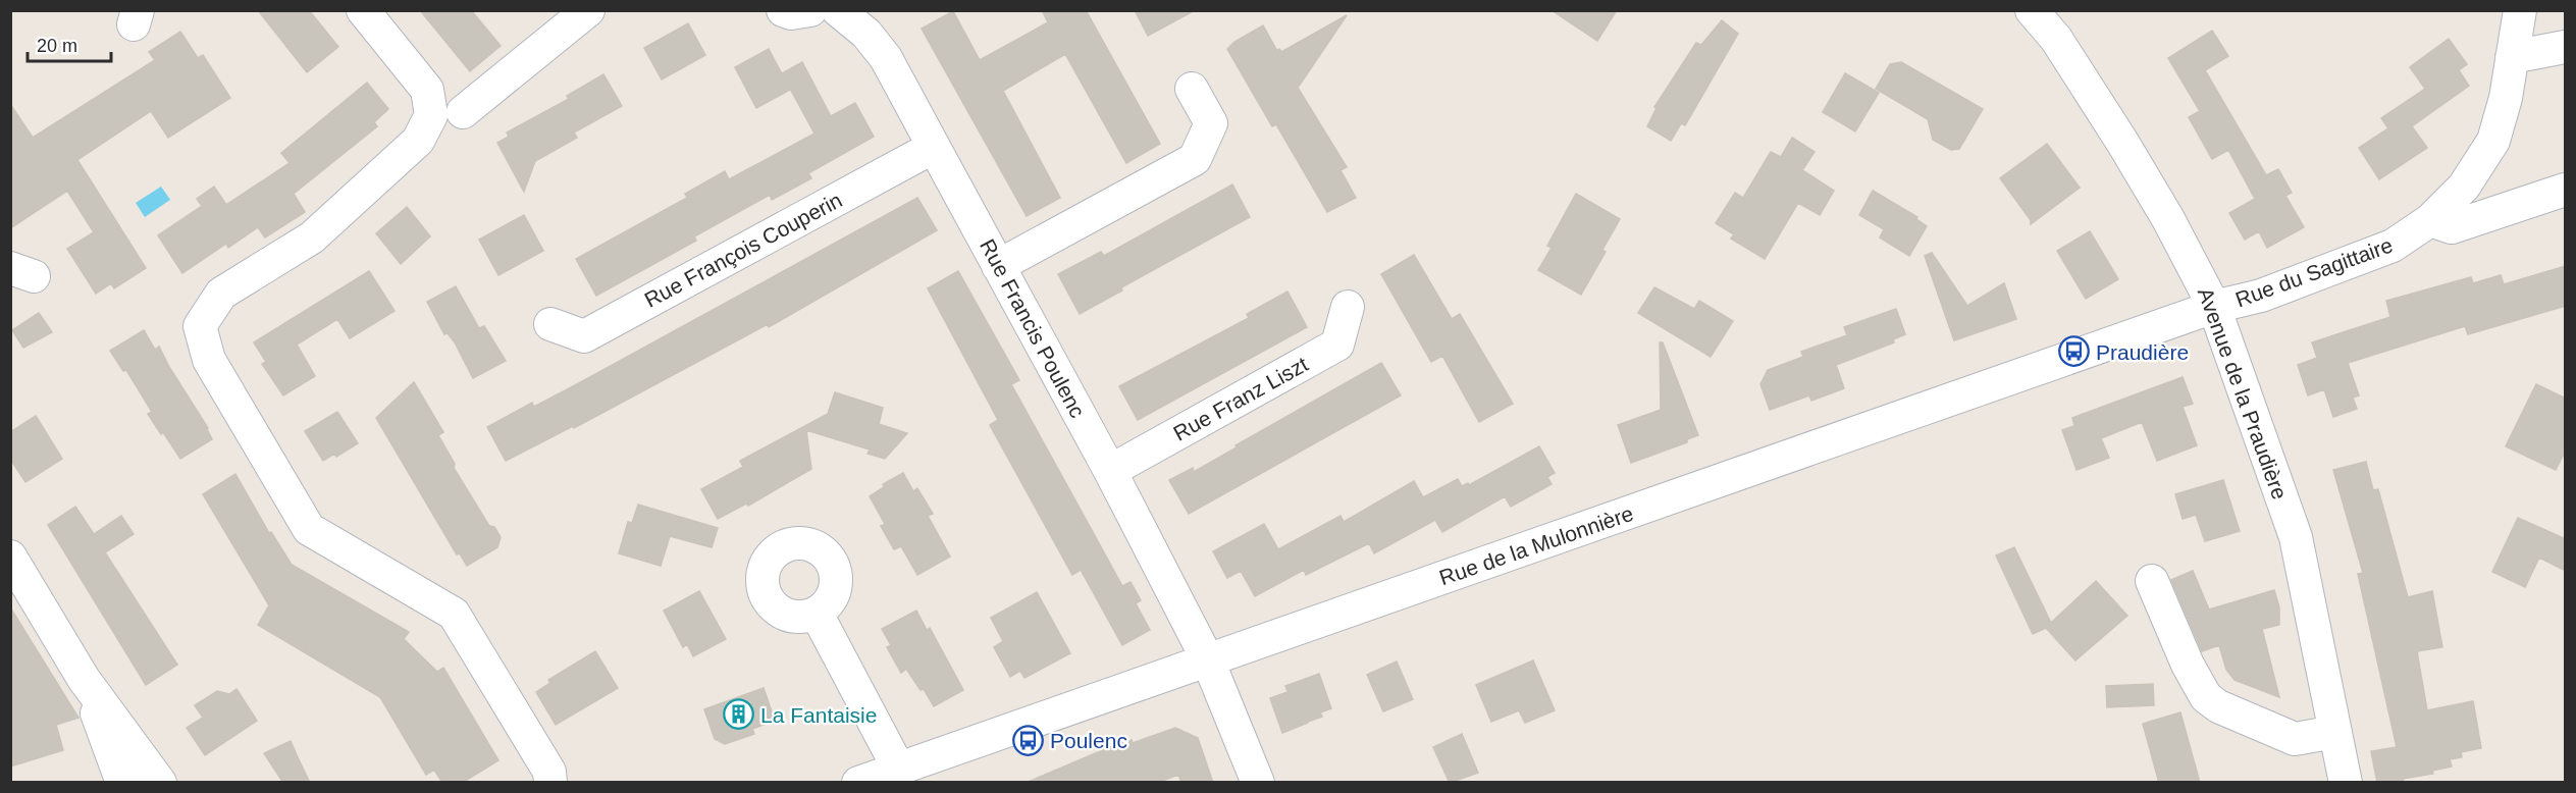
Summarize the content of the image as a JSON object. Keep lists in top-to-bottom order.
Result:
{
  "streets": {
    "street": [
      "Rue François Couperin",
      "Rue du Sagittaire",
      "Rue Francis Poulenc",
      "Avenue de la Praudière",
      "Rue Franz Liszt",
      "Rue de la Mulonnière"
    ]
  },
  "crossings": [
    ["Rue François Couperin", "Rue Francis Poulenc"],
    ["Rue du Sagittaire", "Avenue de la Praudière"],
    ["Rue du Sagittaire", "Rue de la Mulonnière"],
    ["Rue Francis Poulenc", "Rue Franz Liszt"],
    ["Rue Francis Poulenc", "Rue de la Mulonnière"],
    ["Avenue de la Praudière", "Rue de la Mulonnière"]
  ],
  "places": {
    "bus stop": ["Praudière", "Poulenc"],
    "building": ["La Fantaisie"]
  },
  "scale_bar": "20 m"
}
